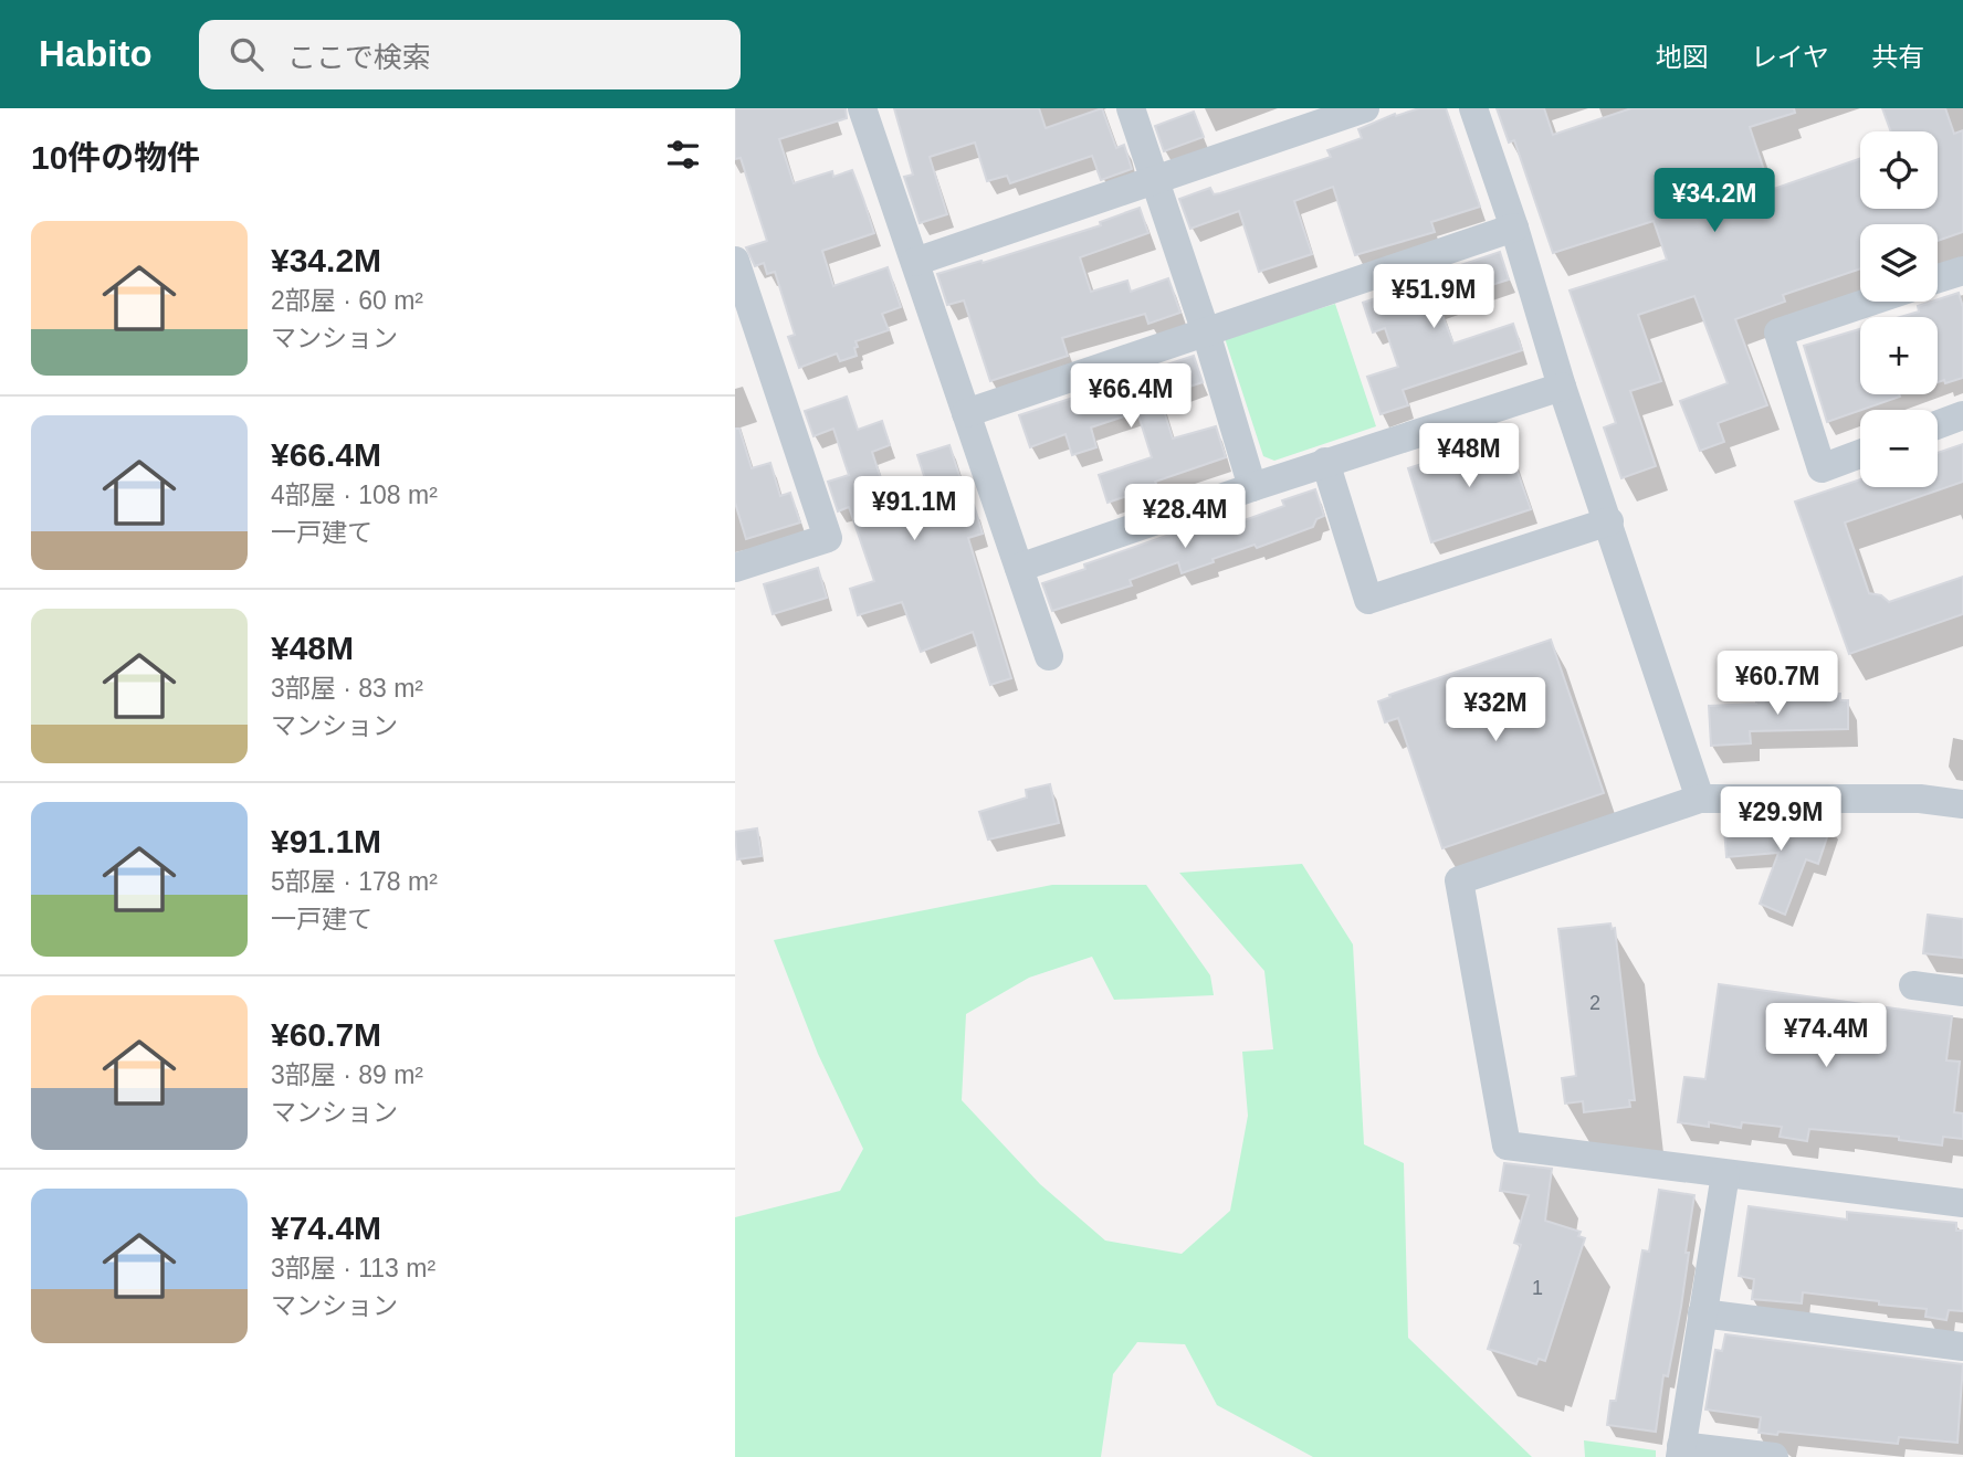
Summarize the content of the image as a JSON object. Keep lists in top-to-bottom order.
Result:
{
  "house_numbers": ["2", "1"],
  "page": {
    "header": "Habito",
    "search": "ここで検索",
    "nav": ["地図", "レイヤ", "共有"],
    "heading": "10件の物件",
    "map_buttons": ["+", "−"],
    "price": [
      "¥34.2M",
      "¥51.9M",
      "¥66.4M",
      "¥48M",
      "¥91.1M",
      "¥28.4M",
      "¥60.7M",
      "¥32M",
      "¥29.9M",
      "¥74.4M"
    ],
    "list": [
      {
        "name": "¥34.2M",
        "note": "2部屋 · 60 m² · マンション"
      },
      {
        "name": "¥66.4M",
        "note": "4部屋 · 108 m² · 一戸建て"
      },
      {
        "name": "¥48M",
        "note": "3部屋 · 83 m² · マンション"
      },
      {
        "name": "¥91.1M",
        "note": "5部屋 · 178 m² · 一戸建て"
      },
      {
        "name": "¥60.7M",
        "note": "3部屋 · 89 m² · マンション"
      },
      {
        "name": "¥74.4M",
        "note": "3部屋 · 113 m² · マンション"
      }
    ]
  }
}
